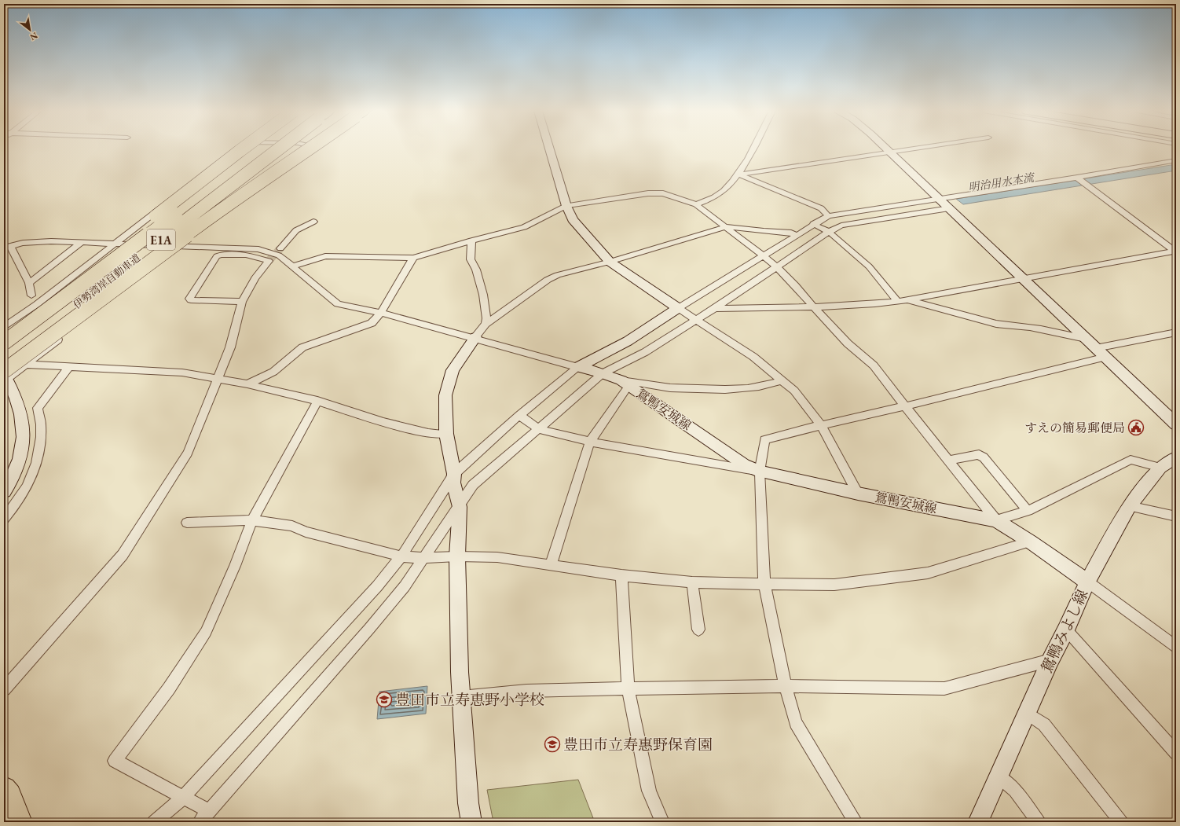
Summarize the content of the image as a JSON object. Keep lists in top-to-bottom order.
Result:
{
  "streets": {
    "highway": ["E1A", "伊勢湾岸自動車道"],
    "main road": ["鴛鴨安城線", "鴛鴨みよし線"]
  },
  "crossings": [
    ["鴛鴨安城線", "鴛鴨みよし線"]
  ],
  "water": ["明治用水本流"],
  "places": {
    "public building": ["すえの簡易郵便局"],
    "school or university": ["豊田市立寿恵野小学校", "豊田市立寿惠野保育園"]
  },
  "north": "bottom right"
}
